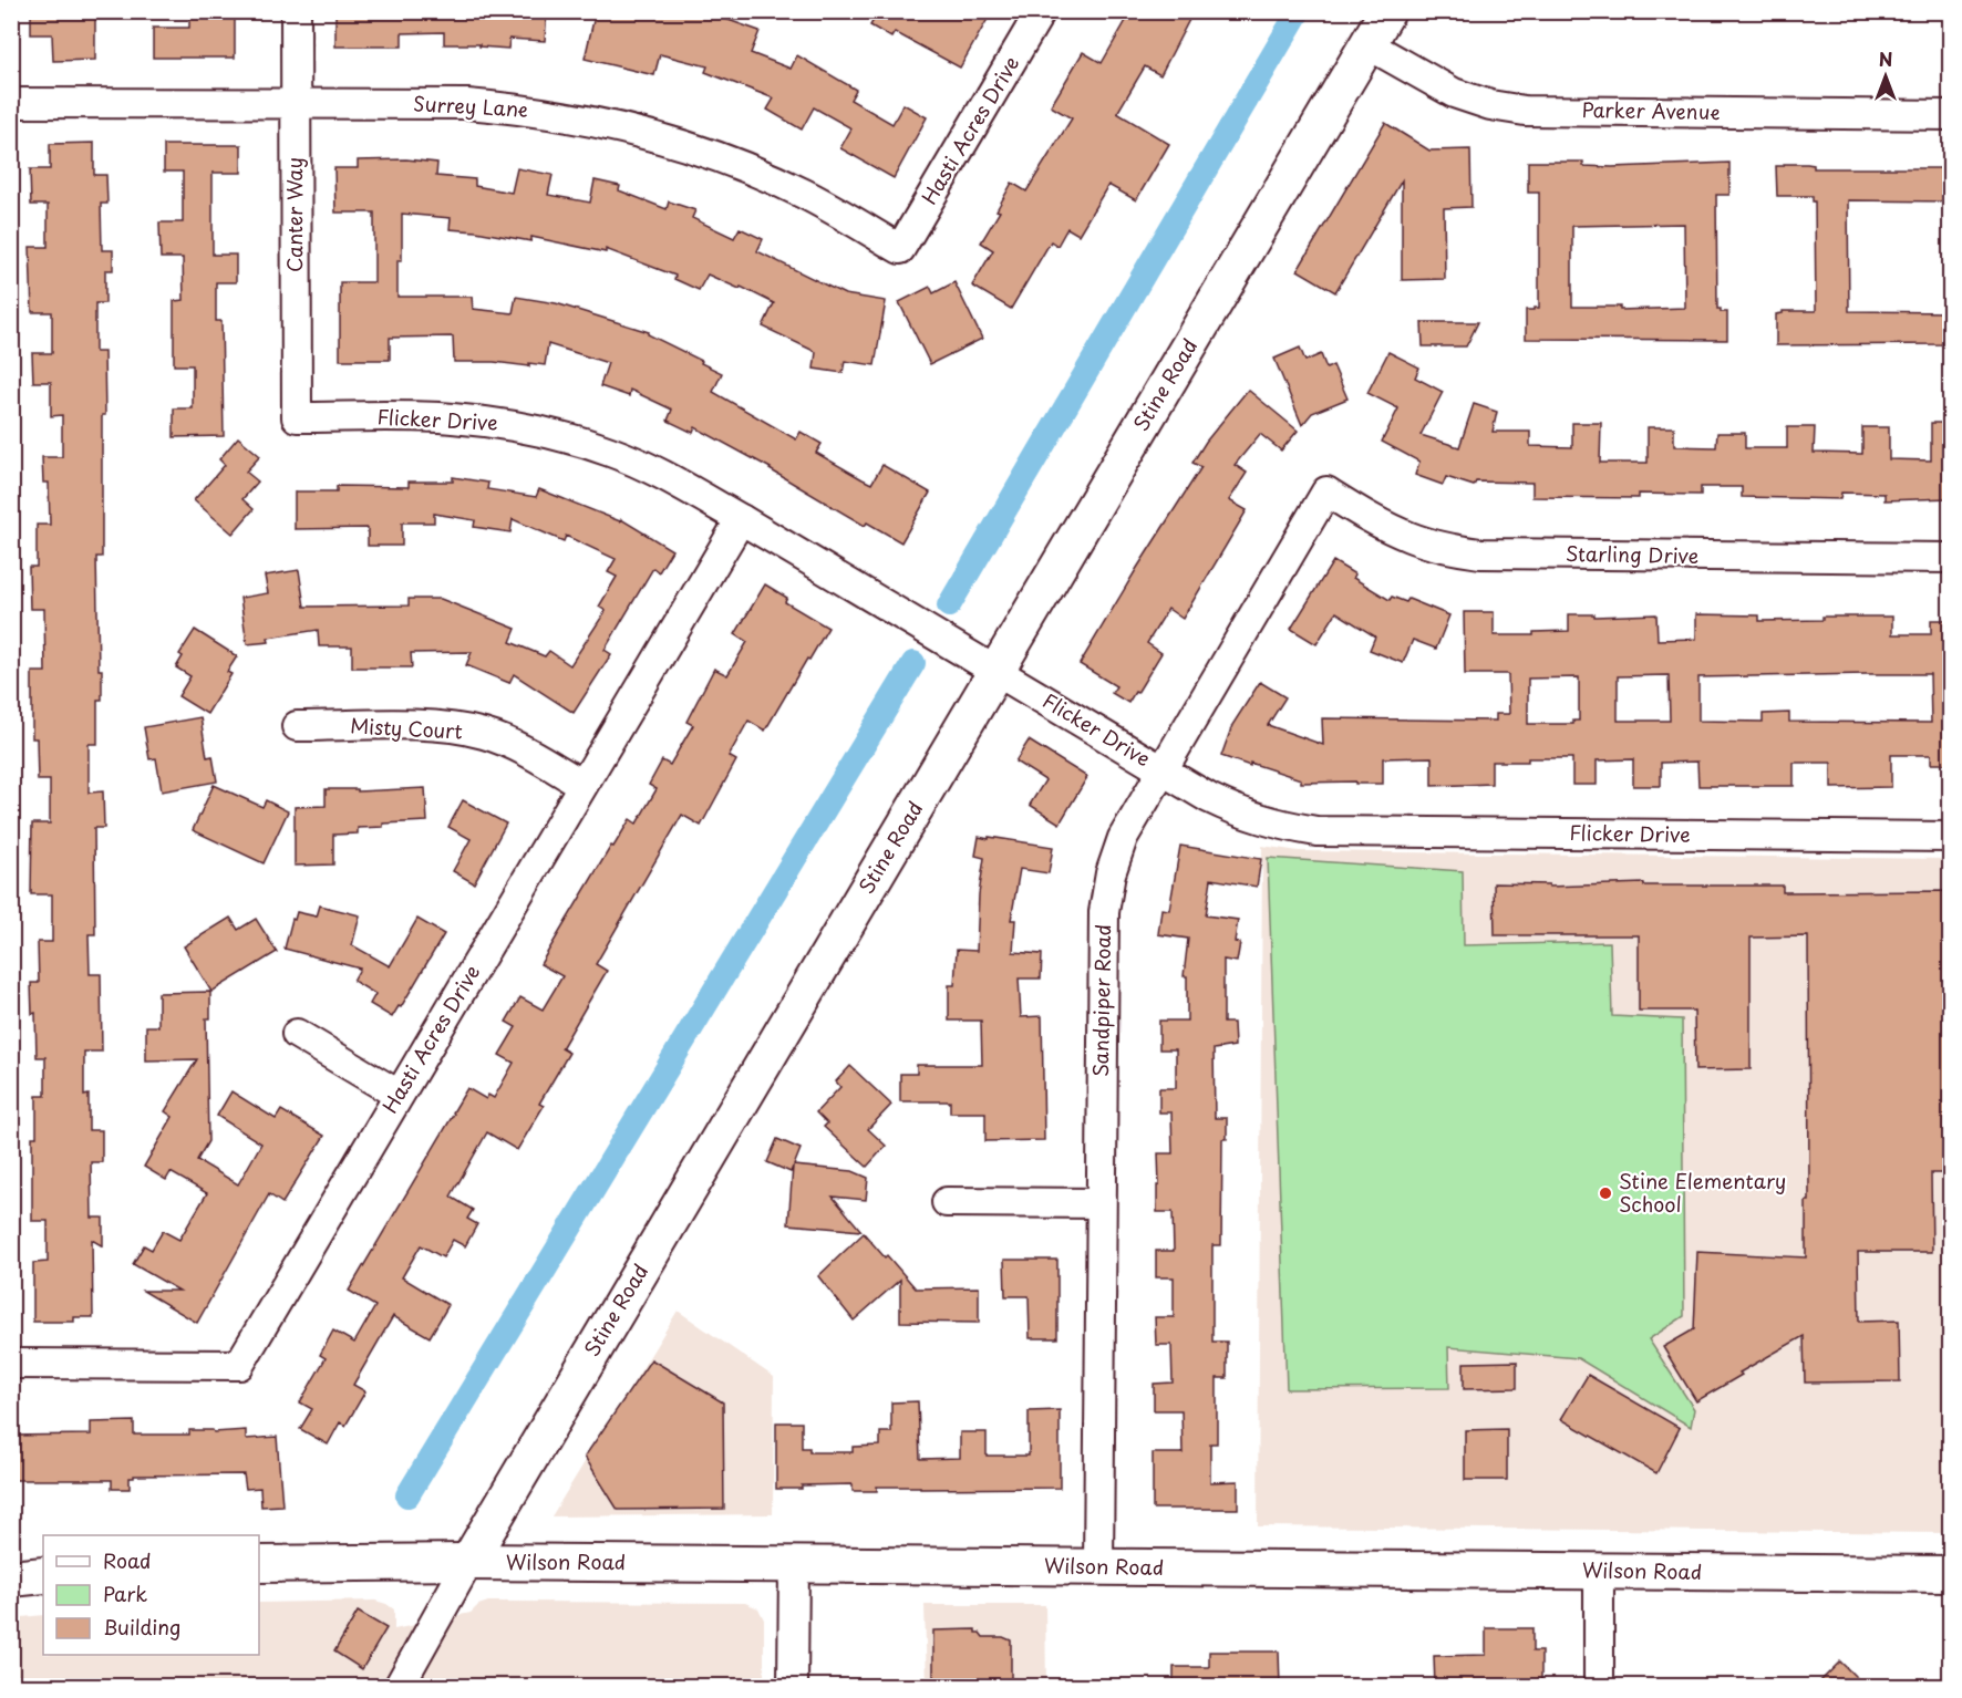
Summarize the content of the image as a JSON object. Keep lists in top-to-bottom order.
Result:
{
  "streets": {
    "street": [
      "Surrey Lane",
      "Parker Avenue",
      "Hasti Acres Drive",
      "Canter Way",
      "Stine Road",
      "Flicker Drive",
      "Starling Drive",
      "Misty Court",
      "Sandpiper Road",
      "Wilson Road"
    ]
  },
  "crossings": [
    ["Surrey Lane", "Hasti Acres Drive"],
    ["Surrey Lane", "Canter Way"],
    ["Parker Avenue", "Stine Road"],
    ["Hasti Acres Drive", "Flicker Drive"],
    ["Hasti Acres Drive", "Misty Court"],
    ["Canter Way", "Flicker Drive"],
    ["Stine Road", "Flicker Drive"],
    ["Stine Road", "Wilson Road"],
    ["Flicker Drive", "Sandpiper Road"],
    ["Starling Drive", "Sandpiper Road"],
    ["Sandpiper Road", "Wilson Road"]
  ],
  "places": ["Stine Elementary School"],
  "legend": ["Road", "Park", "Building"],
  "north": "top"
}
